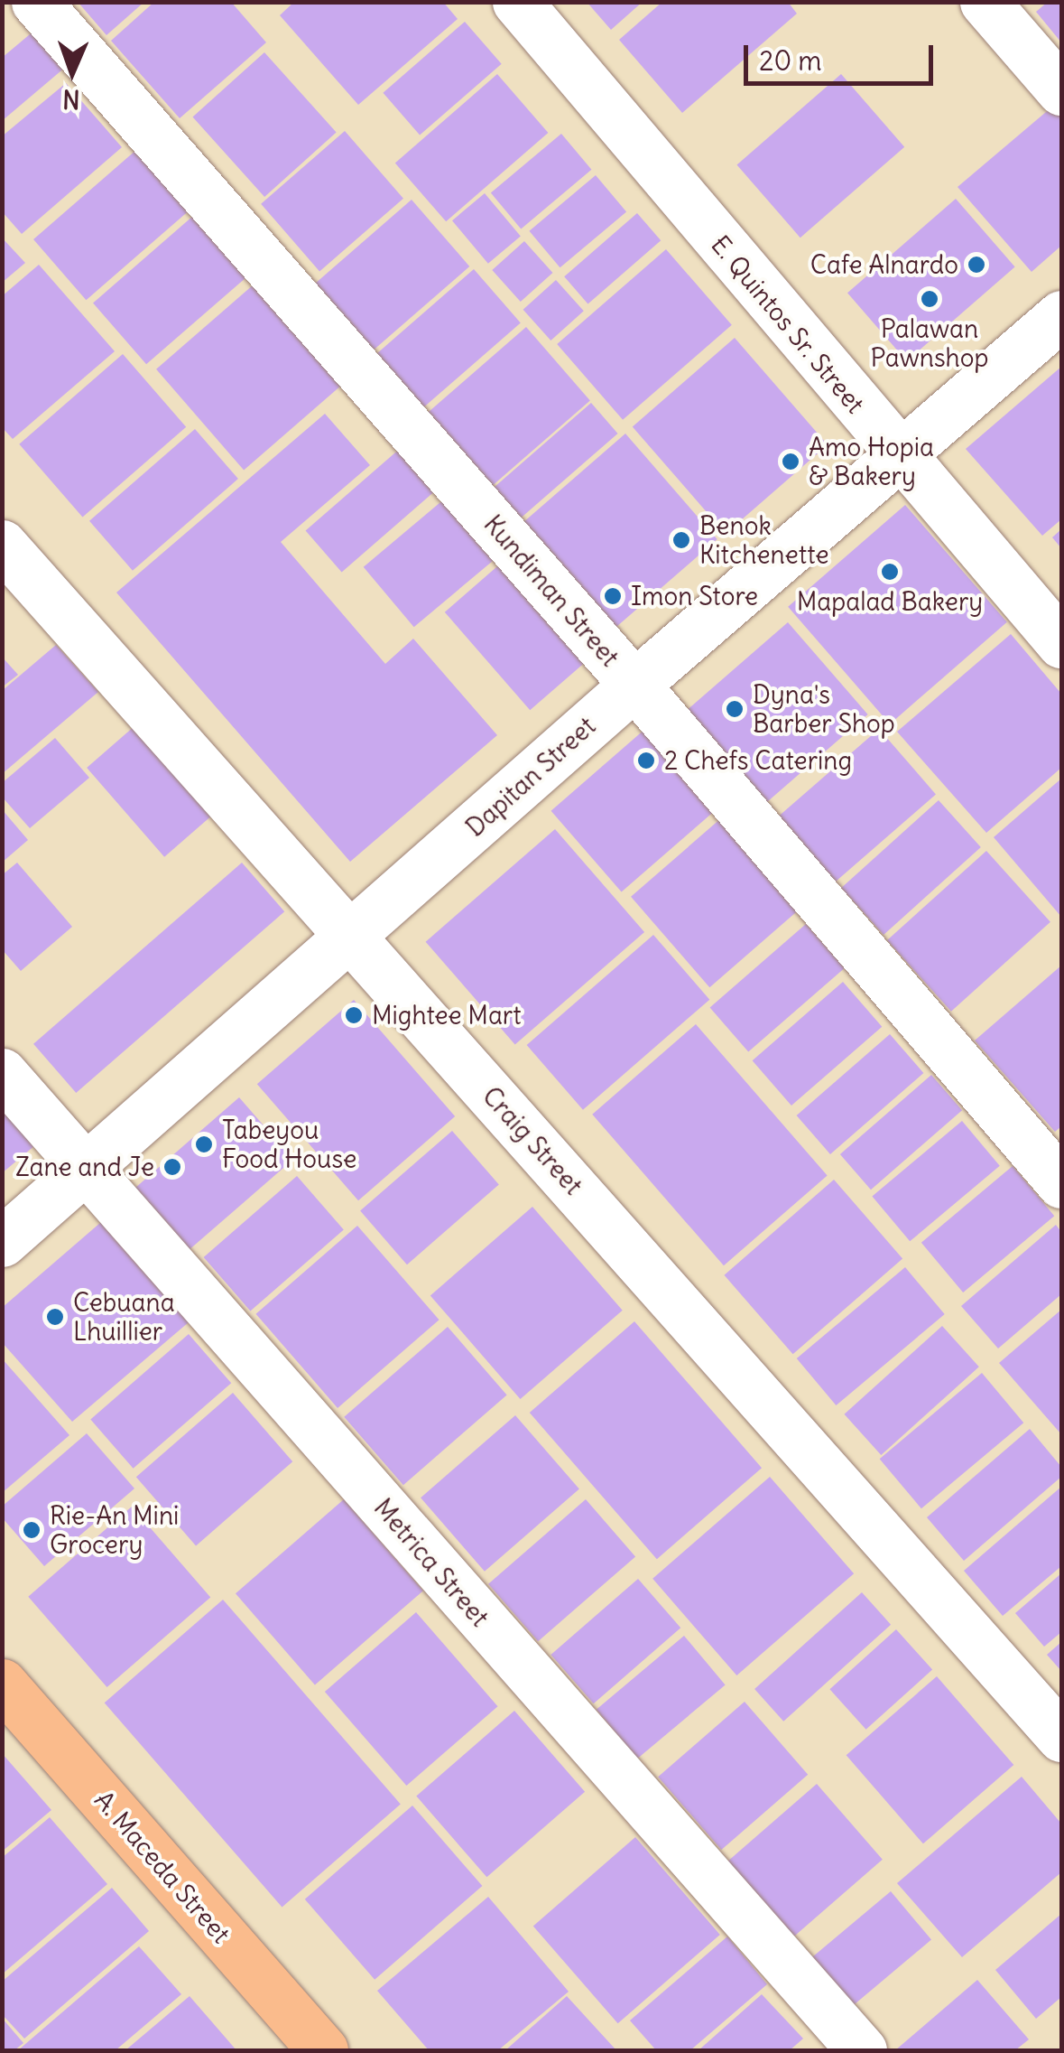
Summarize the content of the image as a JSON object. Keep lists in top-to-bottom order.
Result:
{
  "streets": {
    "main road": ["A. Maceda Street"],
    "street": [
      "E. Quintos Sr. Street",
      "Kundiman Street",
      "Dapitan Street",
      "Craig Street",
      "Metrica Street"
    ]
  },
  "crossings": [
    ["E. Quintos Sr. Street", "Dapitan Street"],
    ["Kundiman Street", "Dapitan Street"],
    ["Dapitan Street", "Craig Street"],
    ["Dapitan Street", "Metrica Street"]
  ],
  "places": [
    "Cafe Alnardo",
    "Palawan Pawnshop",
    "Amo Hopia & Bakery",
    "Benok Kitchenette",
    "Mapalad Bakery",
    "Imon Store",
    "Dyna's Barber Shop",
    "2 Chefs Catering",
    "Mightee Mart",
    "Tabeyou Food House",
    "Zane and Je",
    "Cebuana Lhuillier",
    "Rie-An Mini Grocery"
  ],
  "scale_bar": "20 m",
  "north": "bottom"
}
